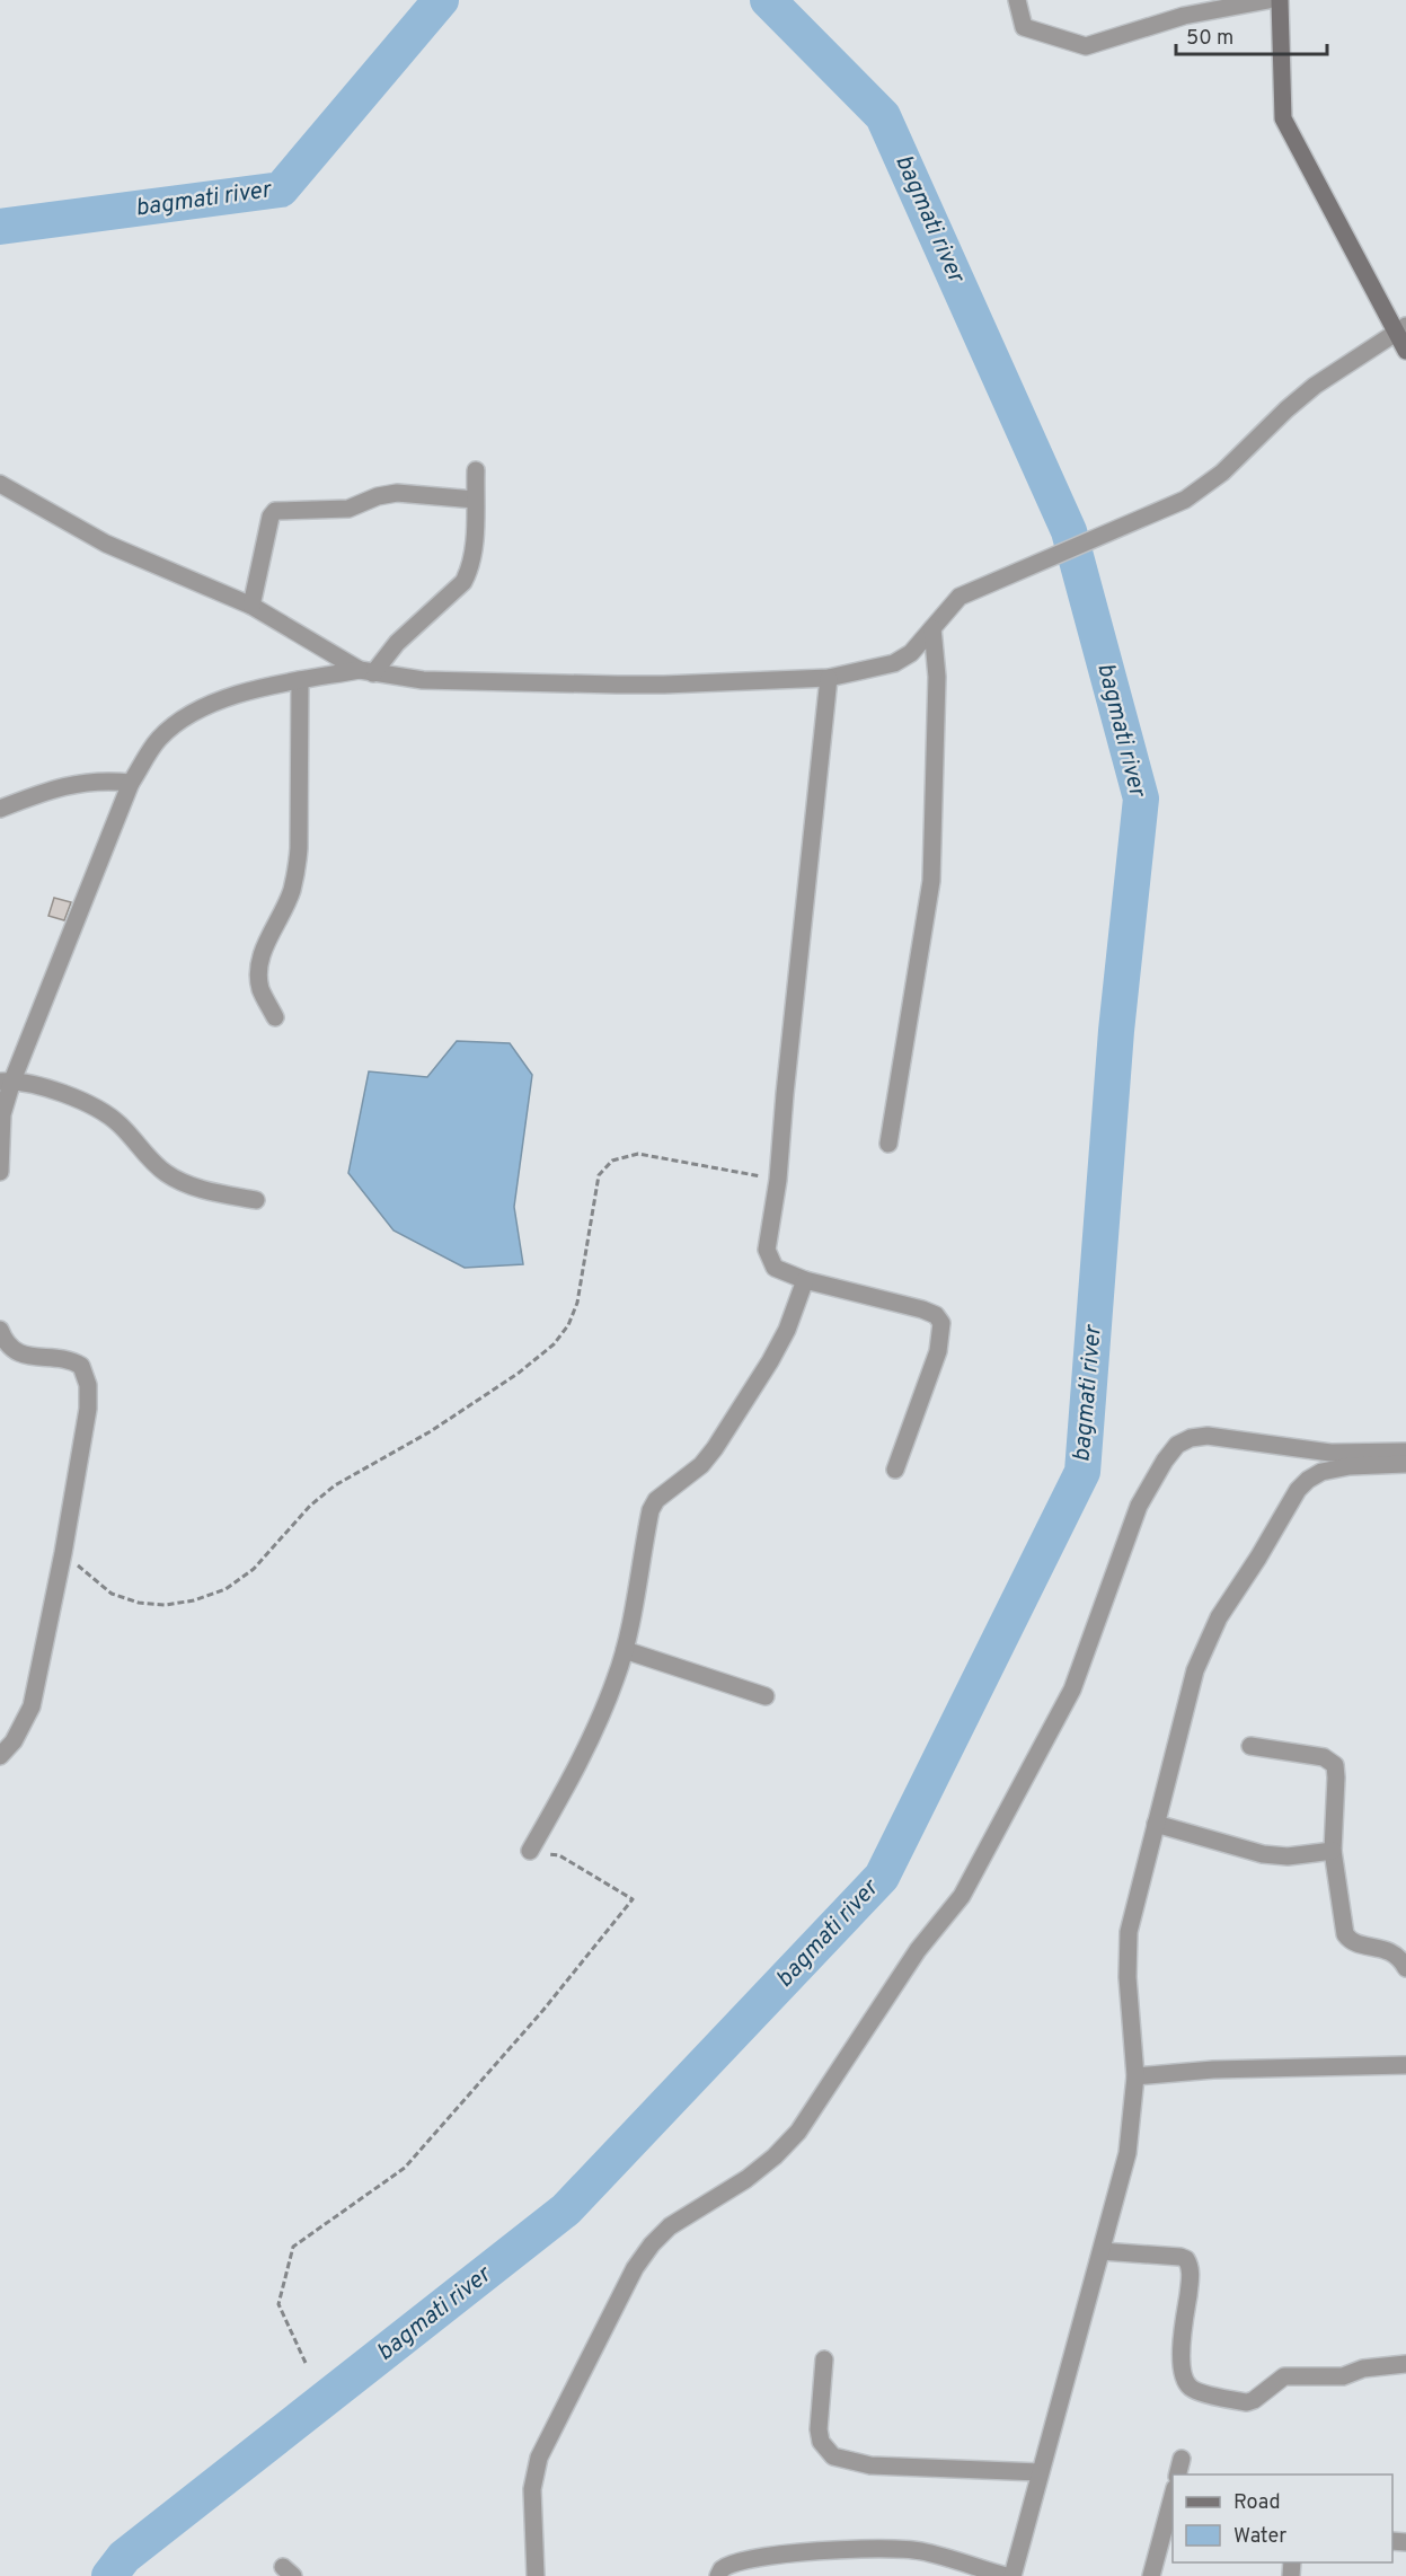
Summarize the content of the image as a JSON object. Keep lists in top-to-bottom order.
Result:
{
  "water": ["bagmati river"],
  "legend": ["Road", "Water"],
  "scale_bar": "50 m"
}
